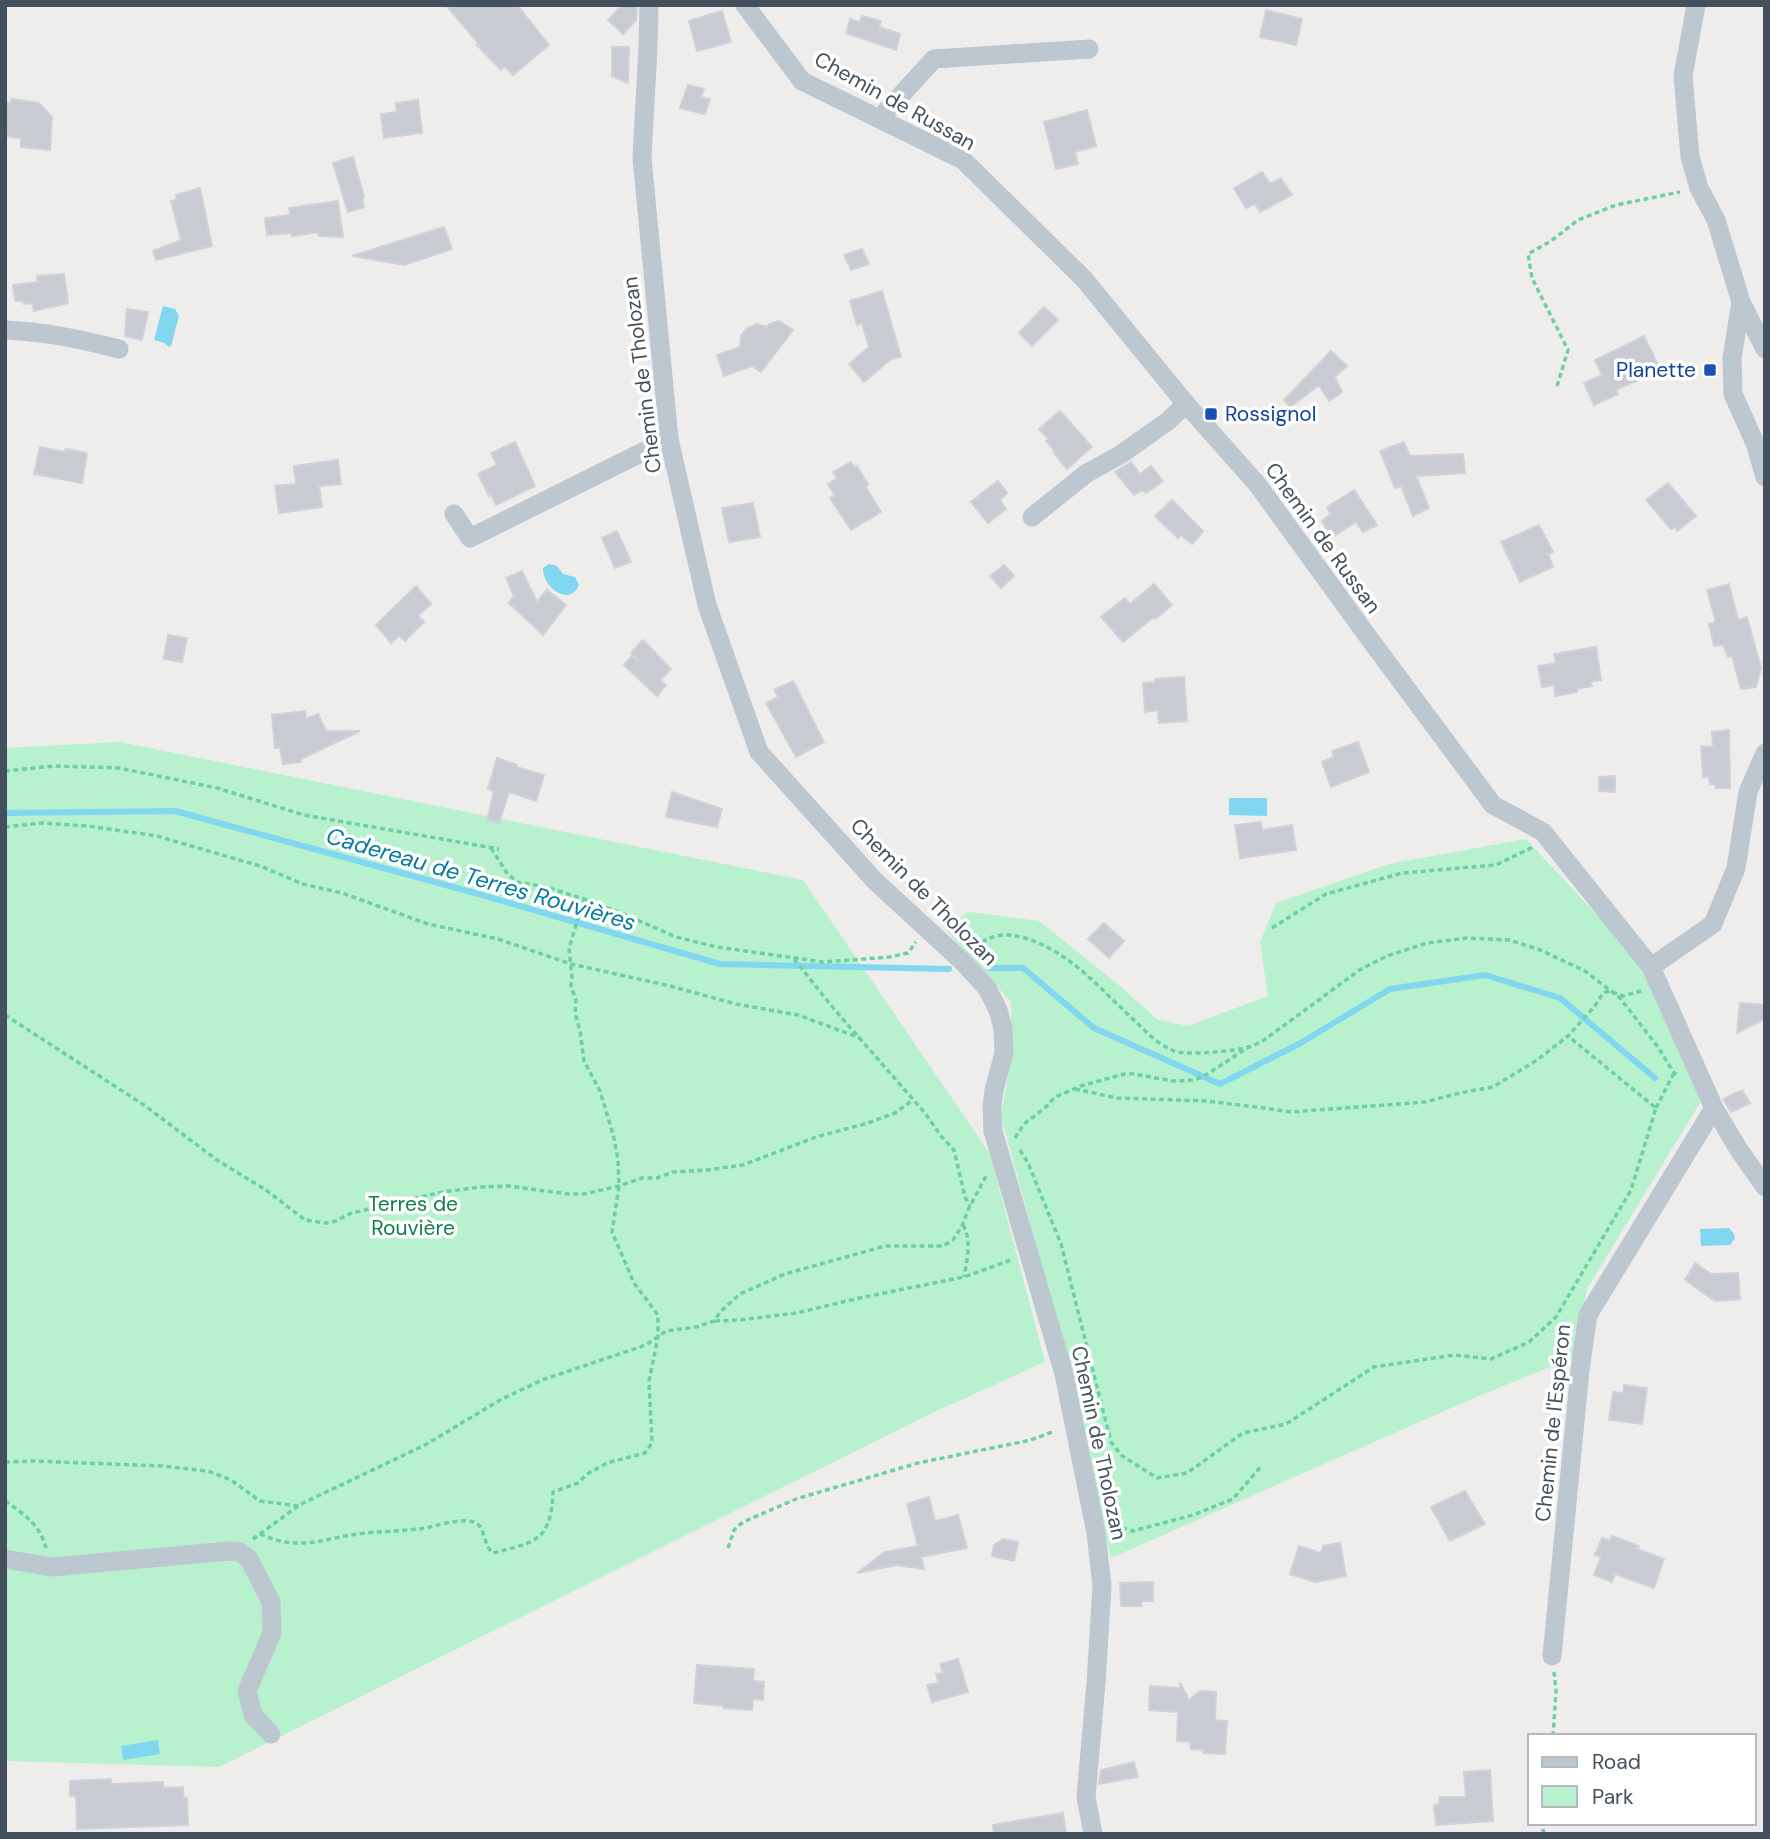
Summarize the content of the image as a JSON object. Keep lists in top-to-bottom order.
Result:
{
  "streets": {
    "street": ["Chemin de Russan", "Chemin de Tholozan", "Chemin de l'Espéron"]
  },
  "crossings": [
    ["Chemin de Russan", "Chemin de l'Espéron"]
  ],
  "water": ["Cadereau de Terres Rouvières"],
  "parks": ["Terres de Rouvière"],
  "places": {
    "transit": ["Planette", "Rossignol"]
  },
  "legend": ["Road", "Park"]
}
